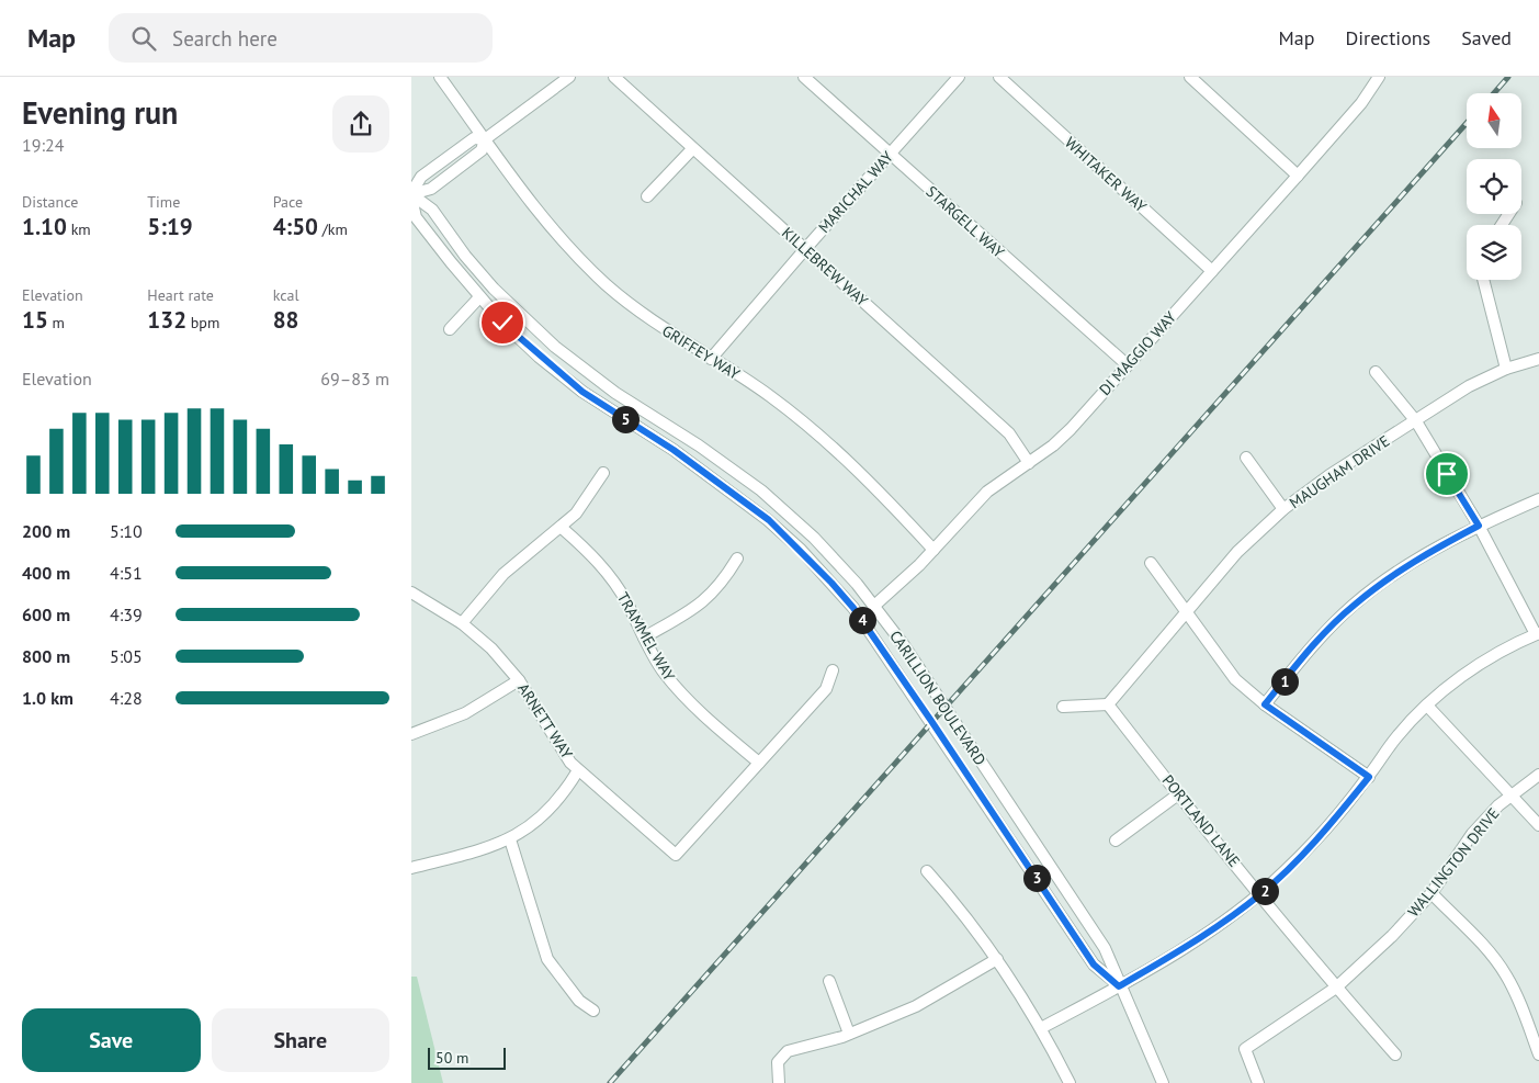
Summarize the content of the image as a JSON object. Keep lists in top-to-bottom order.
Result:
{
  "streets": {
    "street": [
      "WHITAKER WAY",
      "MARICHAL WAY",
      "STARGELL WAY",
      "KILLEBREW WAY",
      "GRIFFEY WAY",
      "DI MAGGIO WAY",
      "MAUGHAM DRIVE",
      "TRAMMEL WAY",
      "CARILLION BOULEVARD",
      "ARNETT WAY",
      "PORTLAND LANE",
      "WALLINGTON DRIVE"
    ]
  },
  "crossings": [
    ["WHITAKER WAY", "DI MAGGIO WAY"],
    ["MARICHAL WAY", "STARGELL WAY"],
    ["MARICHAL WAY", "KILLEBREW WAY"],
    ["MARICHAL WAY", "GRIFFEY WAY"],
    ["STARGELL WAY", "DI MAGGIO WAY"],
    ["KILLEBREW WAY", "DI MAGGIO WAY"],
    ["GRIFFEY WAY", "DI MAGGIO WAY"],
    ["DI MAGGIO WAY", "CARILLION BOULEVARD"],
    ["MAUGHAM DRIVE", "PORTLAND LANE"],
    ["TRAMMEL WAY", "ARNETT WAY"],
    ["PORTLAND LANE", "WALLINGTON DRIVE"]
  ],
  "scale_bar": "50 m",
  "north": "top",
  "page": {
    "header": "Map",
    "search": "Search here",
    "nav": ["Map", "Directions", "Saved"],
    "heading": ["Evening run", "19:24"],
    "stats": [
      ["Distance", "1.10 km"],
      ["Time", "5:19"],
      ["Pace", "4:50 /km"],
      ["Elevation", "15 m"],
      ["Heart rate", "132 bpm"],
      ["kcal", "88"]
    ],
    "chart": ["Elevation", "69–83 m"],
    "pins": [
      "5",
      "4",
      "1",
      "3",
      "2"
    ],
    "list": [
      {
        "name": "200 m",
        "note": "5:10"
      },
      {
        "name": "400 m",
        "note": "4:51"
      },
      {
        "name": "600 m",
        "note": "4:39"
      },
      {
        "name": "800 m",
        "note": "5:05"
      },
      {
        "name": "1.0 km",
        "note": "4:28"
      }
    ],
    "buttons": ["Save", "Share"],
    "scale": "50 m"
  }
}
